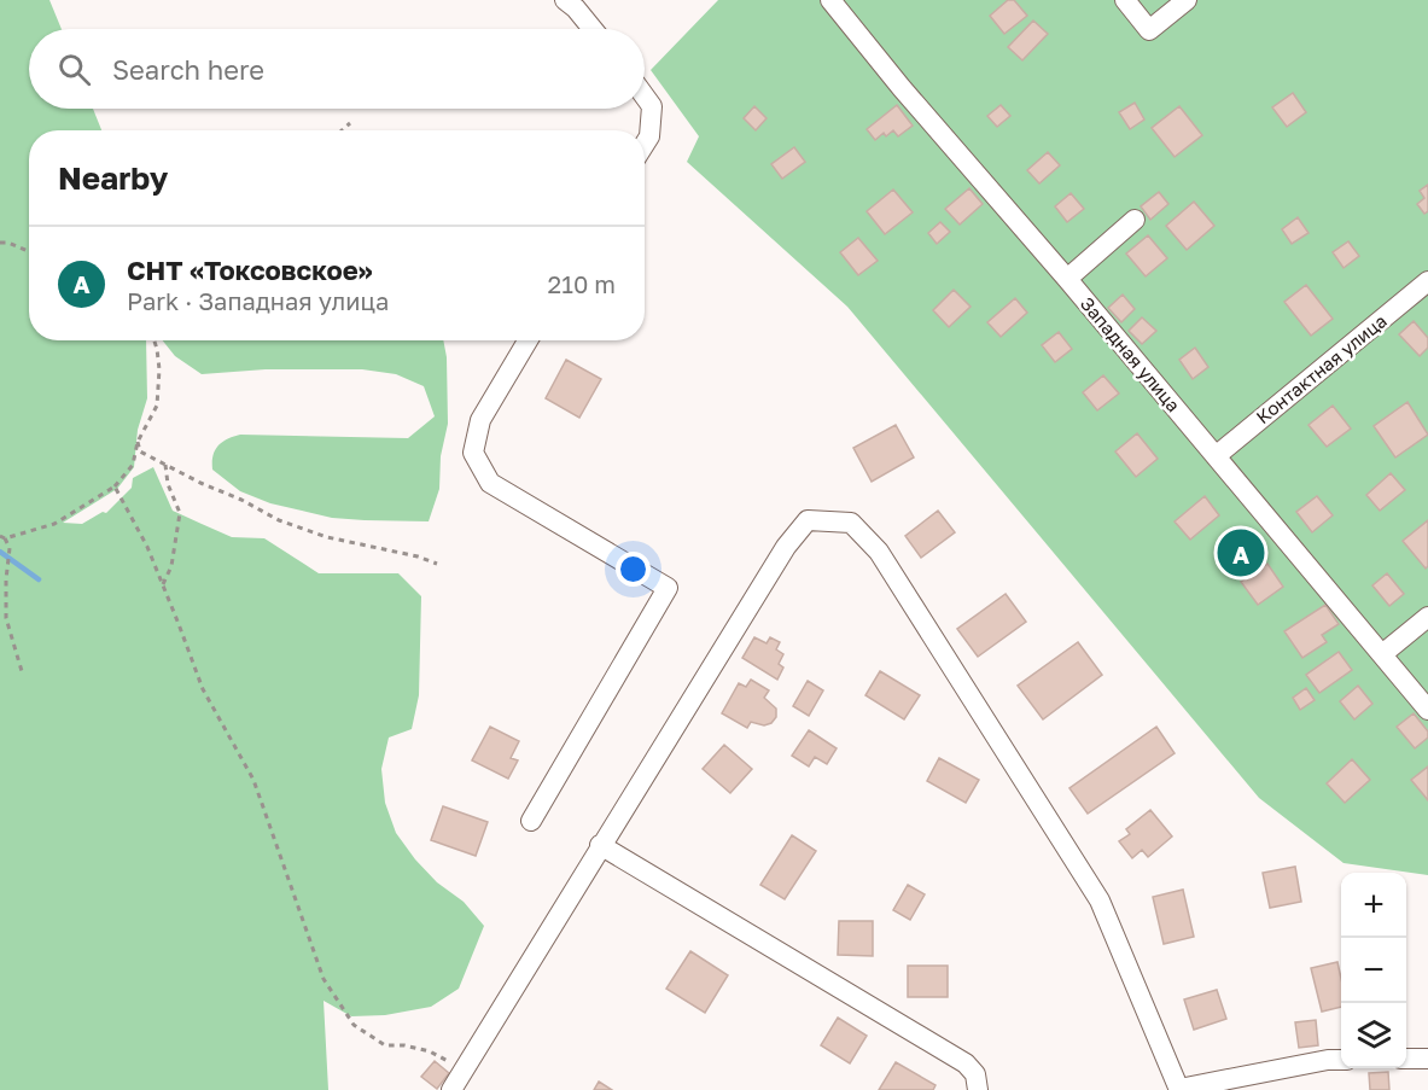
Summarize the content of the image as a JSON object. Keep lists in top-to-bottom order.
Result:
{
  "streets": {
    "street": ["Западная улица", "Контактная улица"]
  },
  "crossings": [
    ["Западная улица", "Контактная улица"]
  ],
  "page": {
    "search": "Search here",
    "heading": "Nearby",
    "list": [
      {
        "mark": "A",
        "name": "СНТ «Токсовское»",
        "note": "Park · Западная улица",
        "value": "210 m"
      }
    ],
    "pins": "A",
    "map_buttons": ["+", "−"]
  }
}
